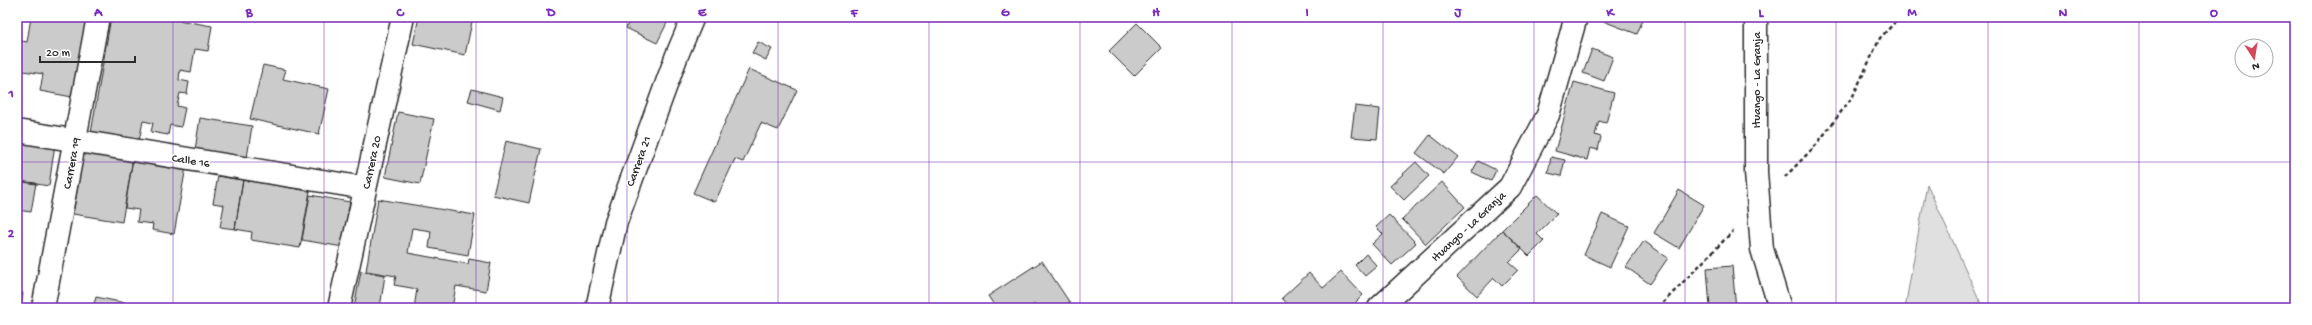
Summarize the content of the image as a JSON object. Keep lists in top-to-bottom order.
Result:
{
  "streets": {
    "street": [
      "Ituango - La Granja",
      "Calle 16",
      "Carrera 21",
      "Carrera 20",
      "Carrera 19"
    ]
  },
  "crossings": [
    ["Calle 16", "Carrera 20"],
    ["Calle 16", "Carrera 19"]
  ],
  "scale_bar": "20 m",
  "north": "bottom",
  "grid": {
    "columns": [
      "A",
      "B",
      "C",
      "D",
      "E",
      "F",
      "G",
      "H",
      "I",
      "J",
      "K",
      "L",
      "M",
      "N",
      "O"
    ],
    "rows": ["1", "2"]
  }
}
